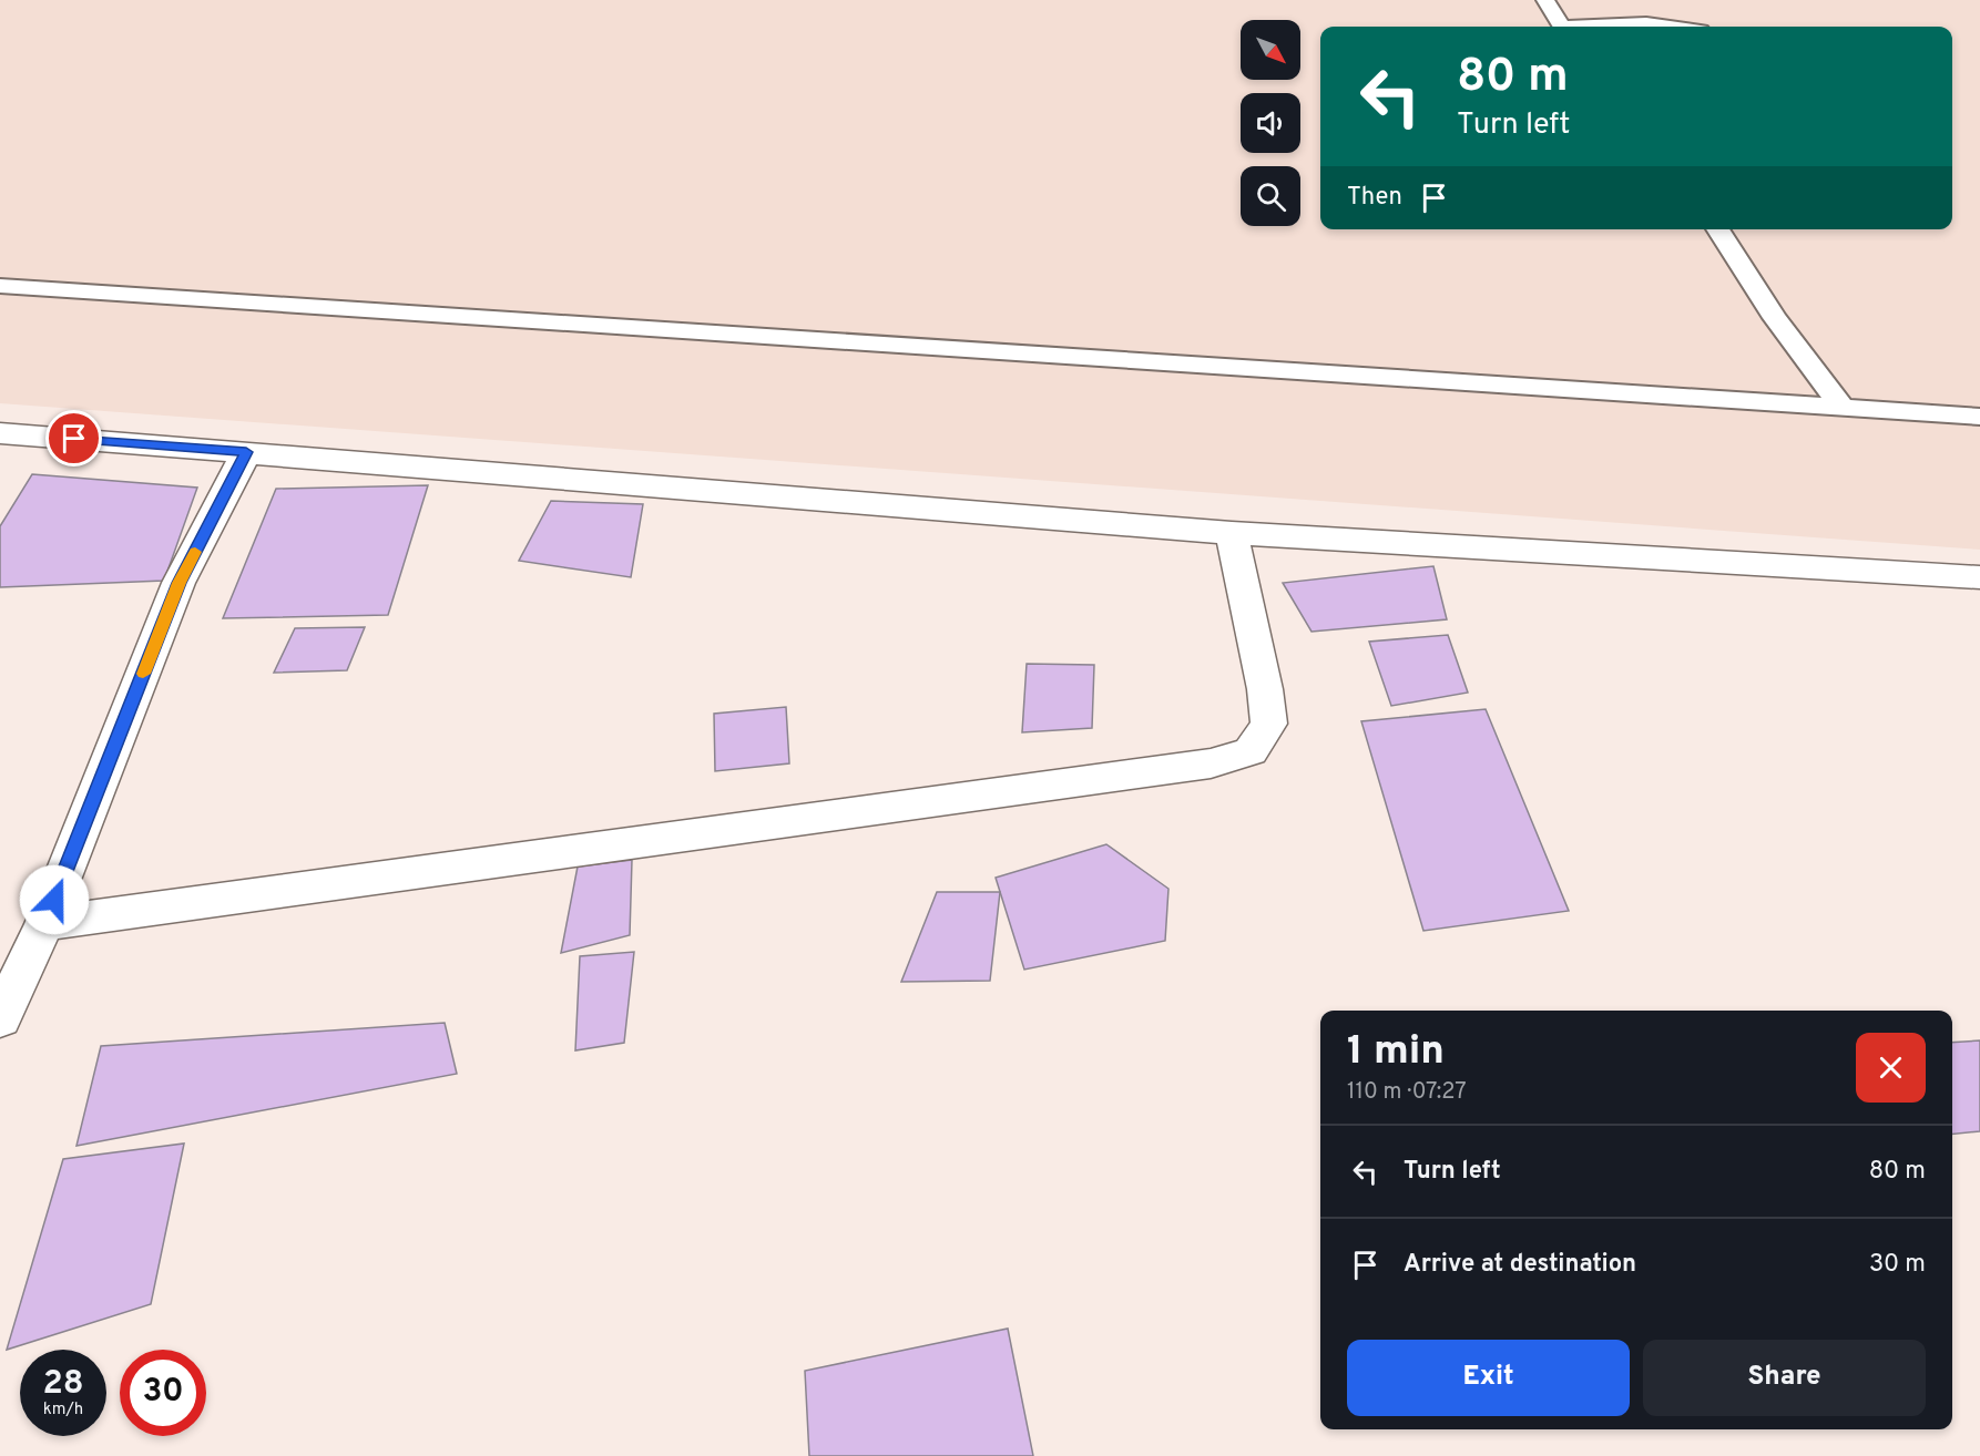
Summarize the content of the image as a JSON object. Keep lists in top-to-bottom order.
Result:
{
  "north": "bottom right",
  "page": {
    "turn": ["80 m", "Turn left"],
    "then": "Then",
    "heading": ["1 min", "110 m · 07:27"],
    "list": [
      {
        "name": "Turn left",
        "value": "80 m"
      },
      {
        "name": "Arrive at destination",
        "value": "30 m"
      }
    ],
    "buttons": ["Exit", "Share"],
    "speed": "28 km/h",
    "limit": "30"
  }
}
